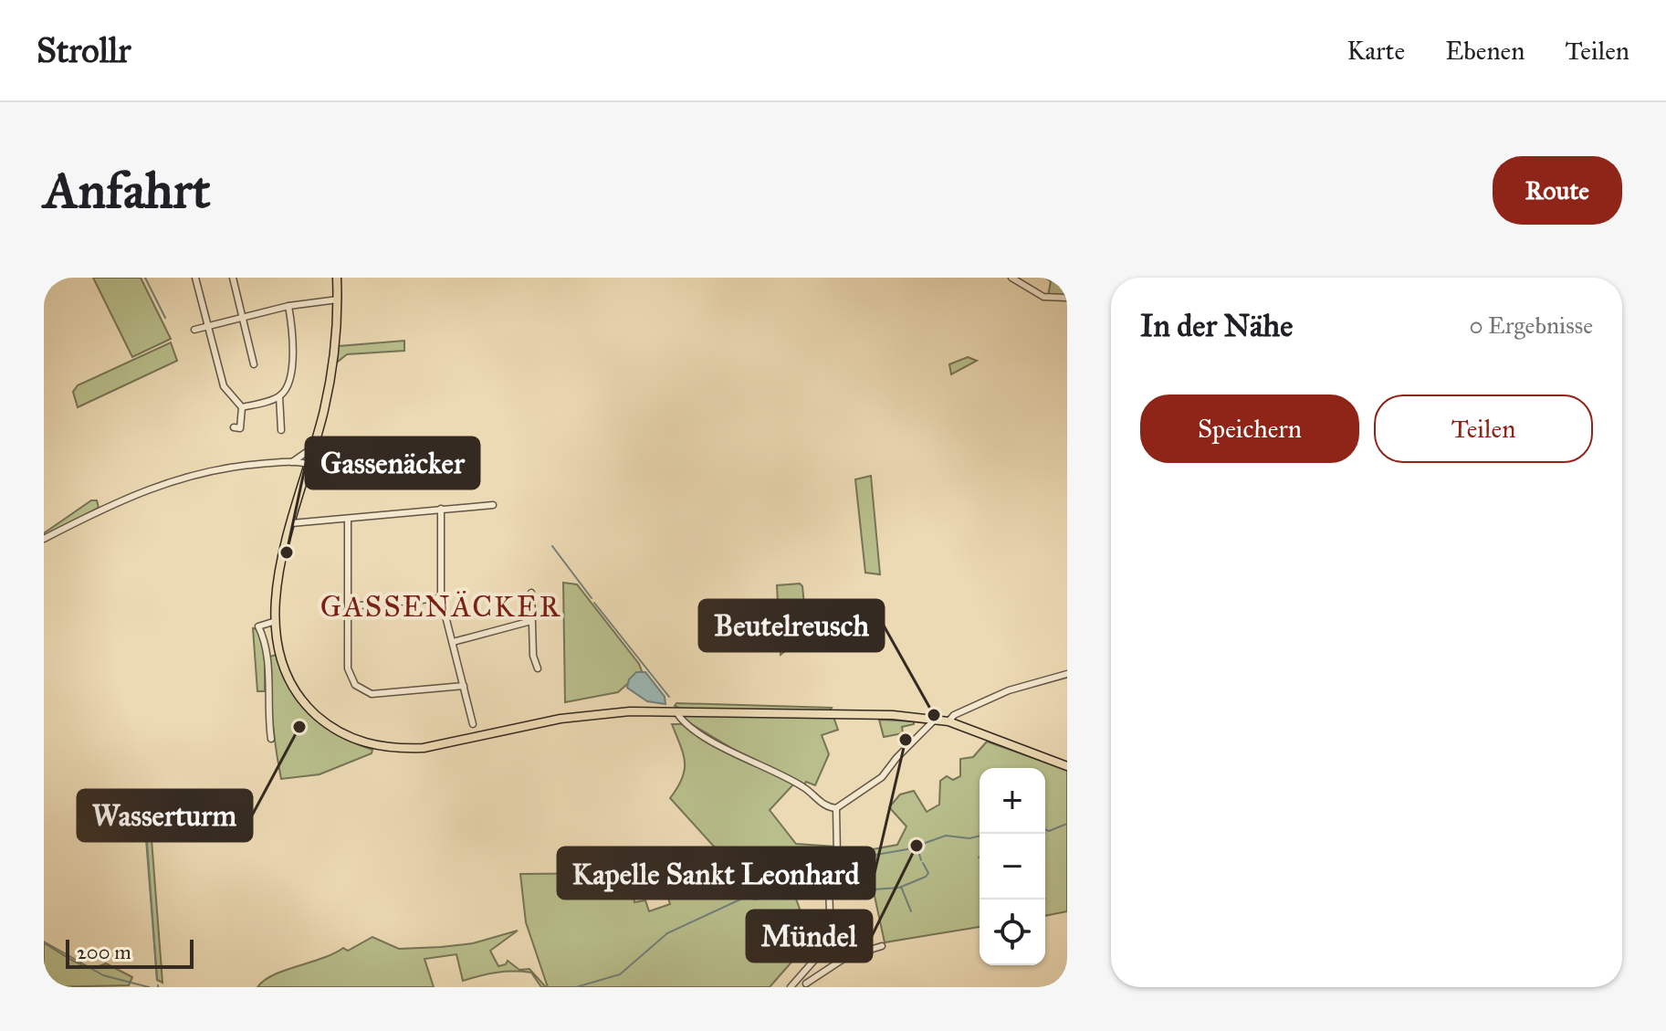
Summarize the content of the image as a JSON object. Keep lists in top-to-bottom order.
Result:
{
  "districts": ["GASSENÄCKER"],
  "places": [
    "Gassenäcker",
    "Beutelreusch",
    "Wasserturm",
    "Kapelle Sankt Leonhard",
    "Mündel"
  ],
  "scale_bar": "200 m",
  "page": {
    "header": "Strollr",
    "nav": ["Karte", "Ebenen", "Teilen"],
    "buttons": [
      "Route",
      ["Speichern", "Teilen"]
    ],
    "title": "Anfahrt",
    "heading": ["In der Nähe", "0 Ergebnisse"],
    "map_buttons": ["+", "−"],
    "scale": "200 m"
  }
}
